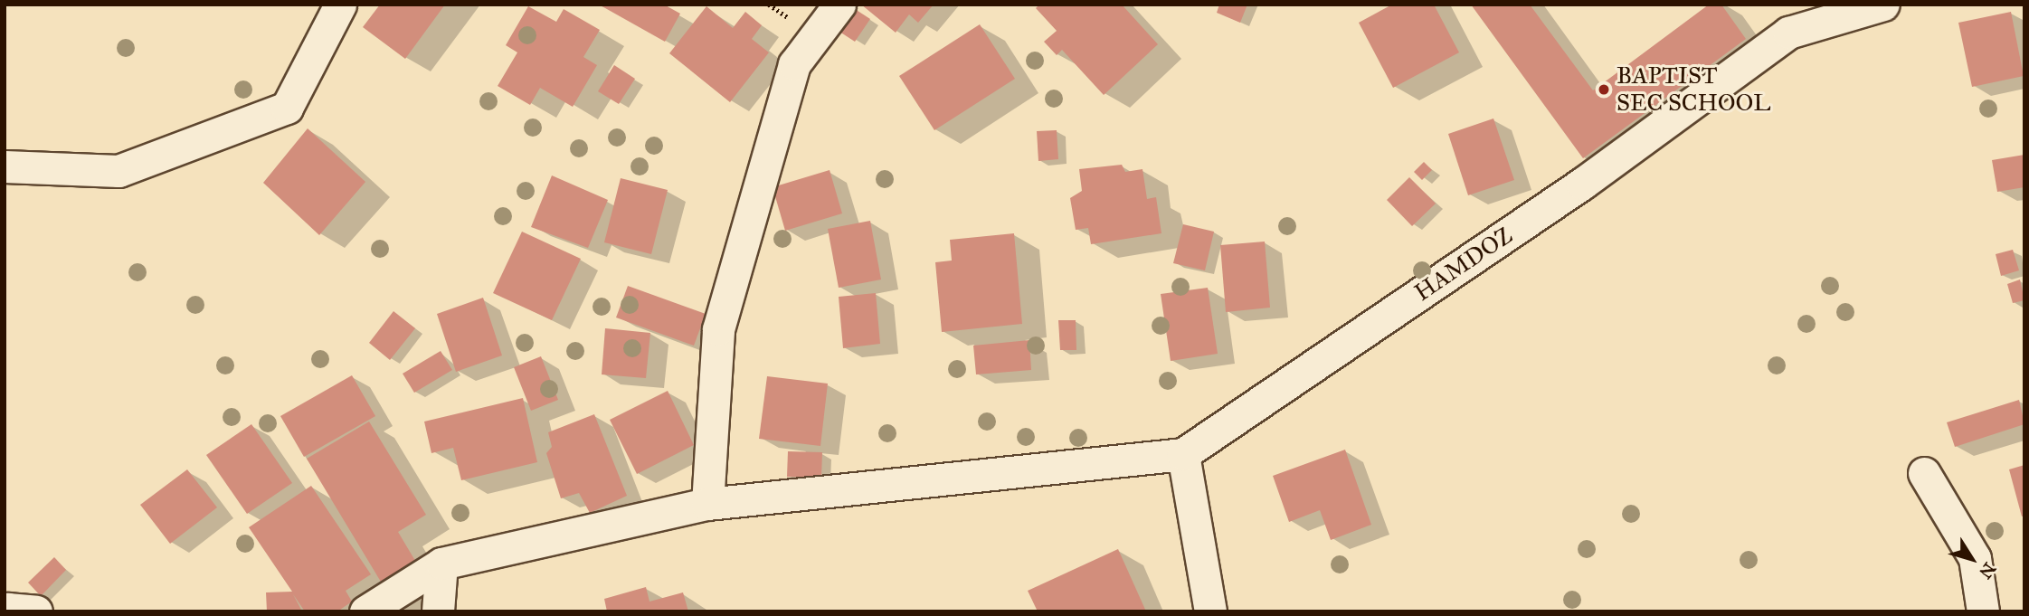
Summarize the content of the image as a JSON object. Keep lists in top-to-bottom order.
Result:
{
  "streets": {
    "street": ["HAMDOZ"]
  },
  "places": ["BAPTIST SEC SCHOOL"],
  "north": "bottom right"
}
